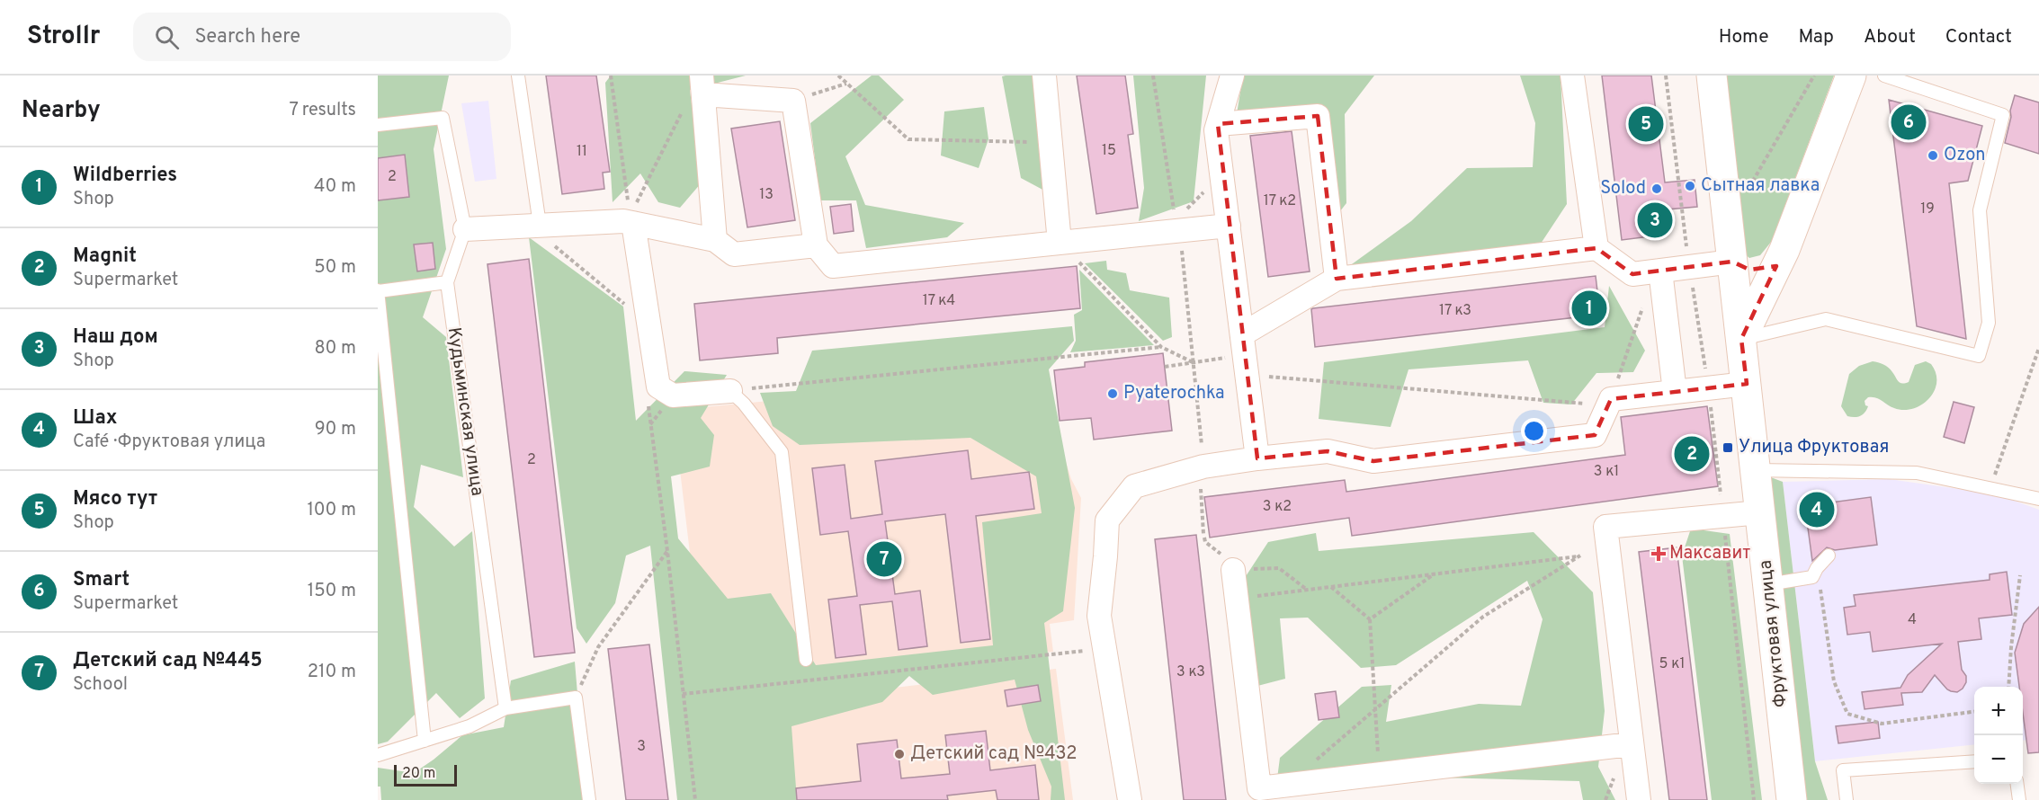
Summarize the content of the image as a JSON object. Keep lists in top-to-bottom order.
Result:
{
  "streets": {
    "street": ["Фруктовая улица"],
    "lane": ["Кудьминская улица"]
  },
  "places": {
    "other": [
      "Ozon",
      "Сытная лавка",
      "Solod",
      "Pyaterochka",
      "Детский сад №432"
    ],
    "transit": ["Улица Фруктовая"],
    "health": ["Максавит"]
  },
  "house_numbers": [
    "15",
    "11",
    "2",
    "13",
    "17 к2",
    "19",
    "17 к4",
    "17 к3",
    "2",
    "3 к1",
    "3 к2",
    "4",
    "5 к1",
    "3 к3",
    "3"
  ],
  "scale_bar": "20 m",
  "page": {
    "header": "Strollr",
    "search": "Search here",
    "nav": [
      "Home",
      "Map",
      "About",
      "Contact"
    ],
    "heading": ["Nearby", "7 results"],
    "pins": [
      "6",
      "5",
      "3",
      "1",
      "2",
      "4",
      "7"
    ],
    "list": [
      {
        "mark": "1",
        "name": "Wildberries",
        "note": "Shop",
        "value": "40 m"
      },
      {
        "mark": "2",
        "name": "Magnit",
        "note": "Supermarket",
        "value": "50 m"
      },
      {
        "mark": "3",
        "name": "Наш дом",
        "note": "Shop",
        "value": "80 m"
      },
      {
        "mark": "4",
        "name": "Шах",
        "note": "Café · Фруктовая улица",
        "value": "90 m"
      },
      {
        "mark": "5",
        "name": "Мясо тут",
        "note": "Shop",
        "value": "100 m"
      },
      {
        "mark": "6",
        "name": "Smart",
        "note": "Supermarket",
        "value": "150 m"
      },
      {
        "mark": "7",
        "name": "Детский сад №445",
        "note": "School",
        "value": "210 m"
      }
    ],
    "map_buttons": ["+", "−"],
    "scale": "20 m"
  }
}
